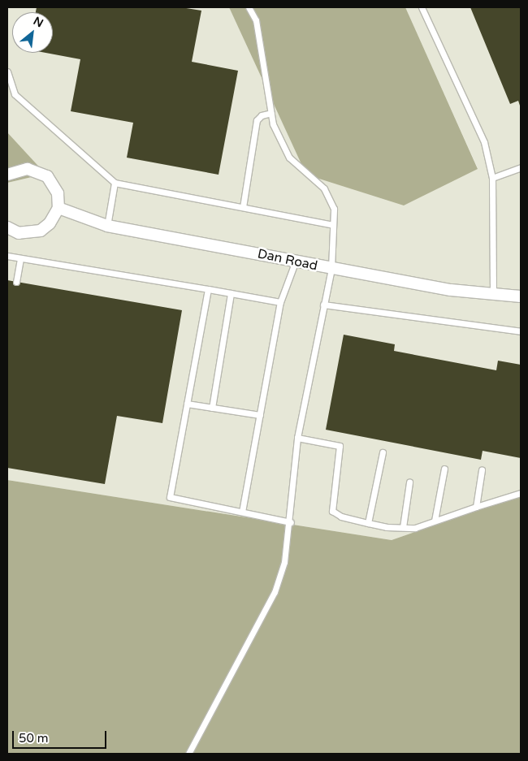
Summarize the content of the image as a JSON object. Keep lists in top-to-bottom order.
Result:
{
  "streets": {
    "street": ["Dan Road"]
  },
  "scale_bar": "50 m",
  "north": "top right"
}
